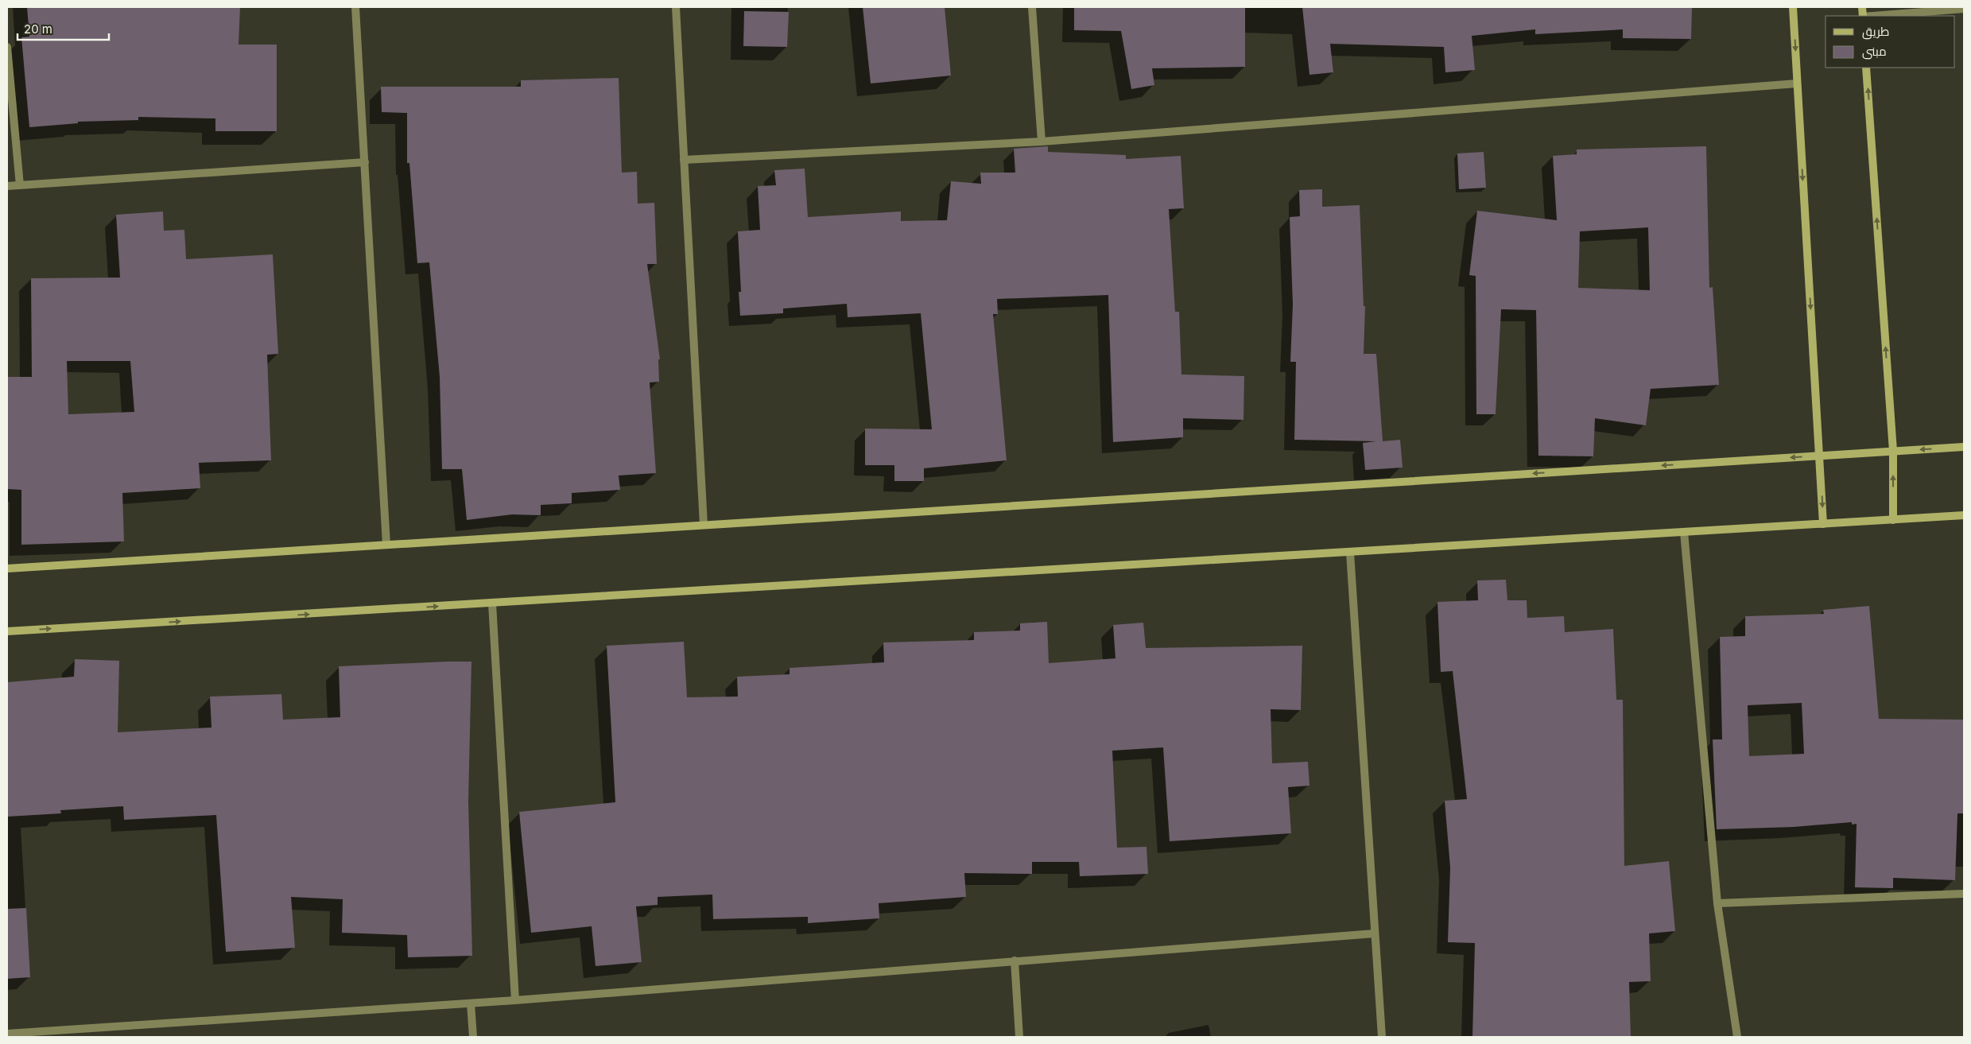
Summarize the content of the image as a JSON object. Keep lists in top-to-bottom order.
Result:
{
  "legend": ["طريق", "مبنى"],
  "scale_bar": "20 m"
}
